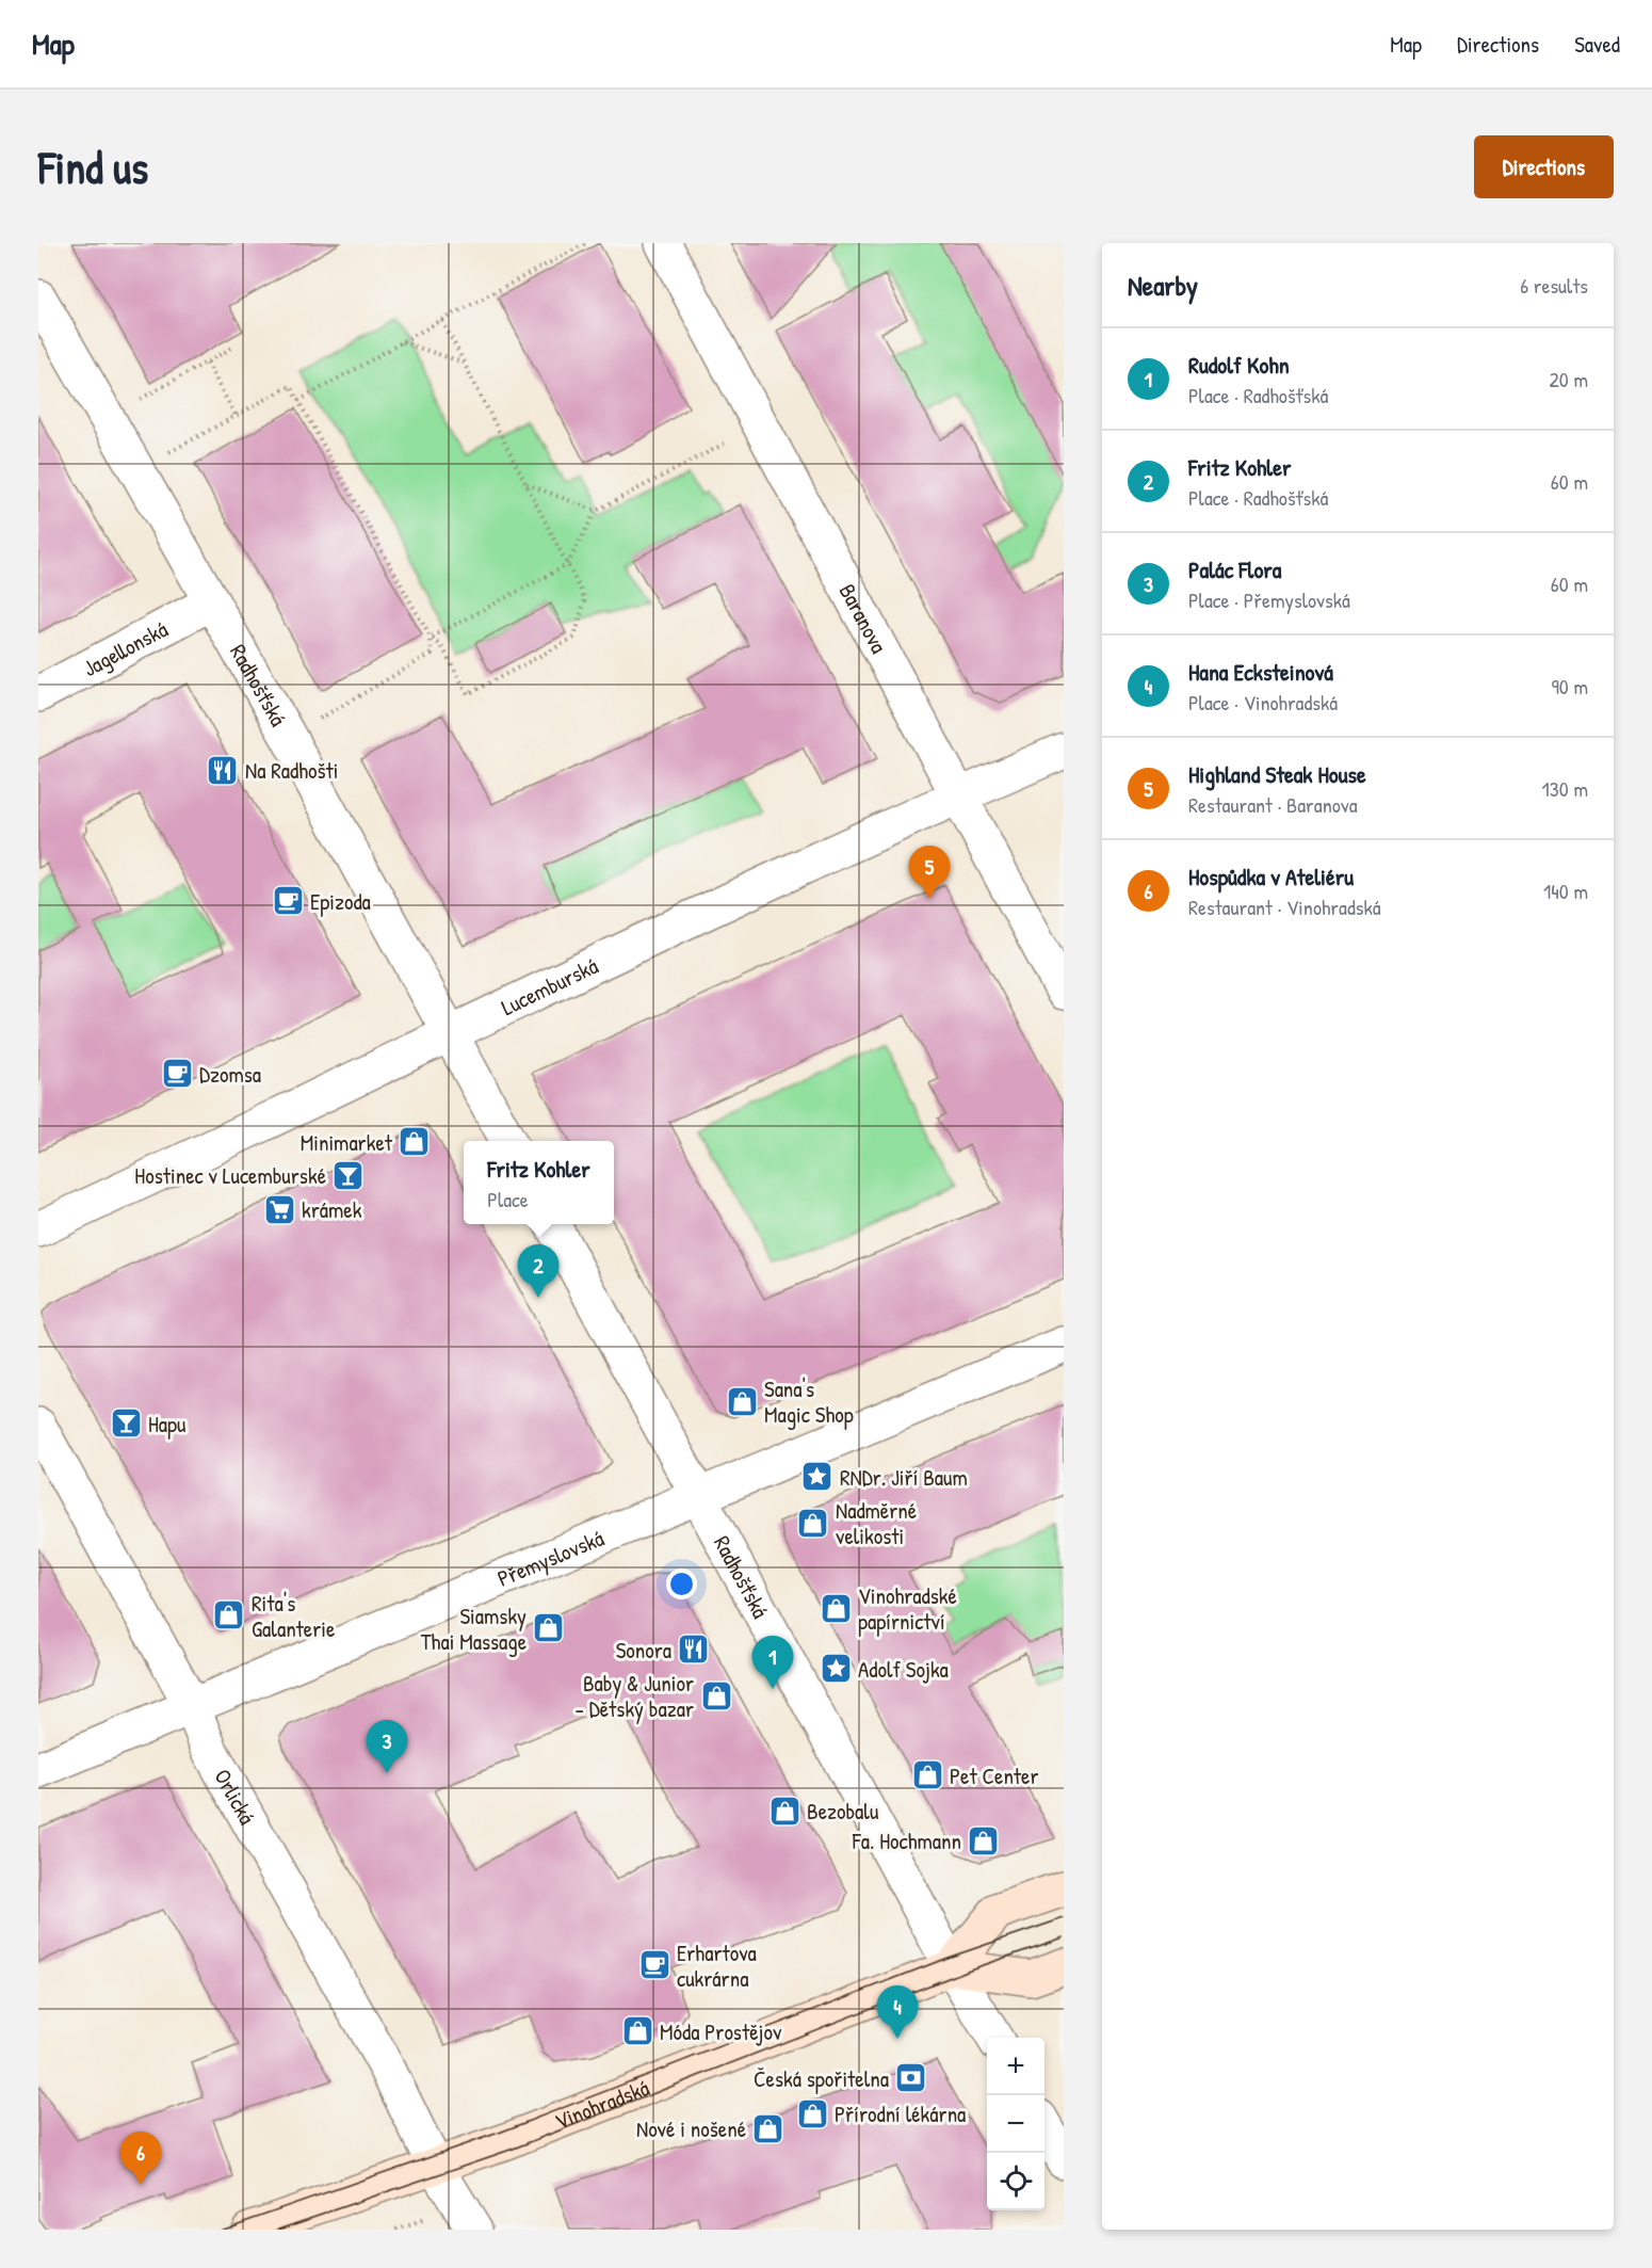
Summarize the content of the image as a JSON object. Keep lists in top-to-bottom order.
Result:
{
  "streets": {
    "main road": ["Vinohradská"],
    "street": [
      "Baranova",
      "Jagellonská",
      "Radhošťská",
      "Lucemburská",
      "Přemyslovská",
      "Orlická"
    ]
  },
  "crossings": [
    ["Baranova", "Lucemburská"],
    ["Jagellonská", "Radhošťská"],
    ["Radhošťská", "Lucemburská"],
    ["Radhošťská", "Přemyslovská"],
    ["Radhošťská", "Vinohradská"],
    ["Přemyslovská", "Orlická"],
    ["Orlická", "Vinohradská"]
  ],
  "places": {
    "restaurant": ["Na Radhošti", "Sonora"],
    "cafe": ["Epizoda", "Dzomsa", "Erhartova cukrárna"],
    "shop": [
      "Minimarket",
      "Sana's Magic Shop",
      "Nadměrné velikosti",
      "Vinohradské papírnictví",
      "Rita's Galanterie",
      "Siamsky Thai Massage",
      "Baby & Junior - Dětský bazar",
      "Pet Center",
      "Bezobalu",
      "Fa. Hochmann",
      "Móda Prostějov",
      "Přírodní lékárna",
      "Nové i nošené"
    ],
    "bar": ["Hostinec v Lucemburské", "Hapu"],
    "supermarket": ["krámek"],
    "place": ["RNDr. Jiří Baum", "Adolf Sojka"],
    "bank": ["Česká spořitelna"]
  },
  "page": {
    "header": "Map",
    "nav": ["Map", "Directions", "Saved"],
    "buttons": "Directions",
    "title": "Find us",
    "heading": ["Nearby", "6 results"],
    "list": [
      {
        "mark": "1",
        "name": "Rudolf Kohn",
        "note": "Place · Radhošťská",
        "value": "20 m"
      },
      {
        "mark": "2",
        "name": "Fritz Kohler",
        "note": "Place · Radhošťská",
        "value": "60 m"
      },
      {
        "mark": "3",
        "name": "Palác Flora",
        "note": "Place · Přemyslovská",
        "value": "60 m"
      },
      {
        "mark": "4",
        "name": "Hana Ecksteinová",
        "note": "Place · Vinohradská",
        "value": "90 m"
      },
      {
        "mark": "5",
        "name": "Highland Steak House",
        "note": "Restaurant · Baranova",
        "value": "130 m"
      },
      {
        "mark": "6",
        "name": "Hospůdka v Ateliéru",
        "note": "Restaurant · Vinohradská",
        "value": "140 m"
      }
    ],
    "pins": [
      "5",
      "2",
      "1",
      "3",
      "4",
      "6"
    ],
    "popup": ["Fritz Kohler", "Place"],
    "map_buttons": ["+", "−"]
  }
}
